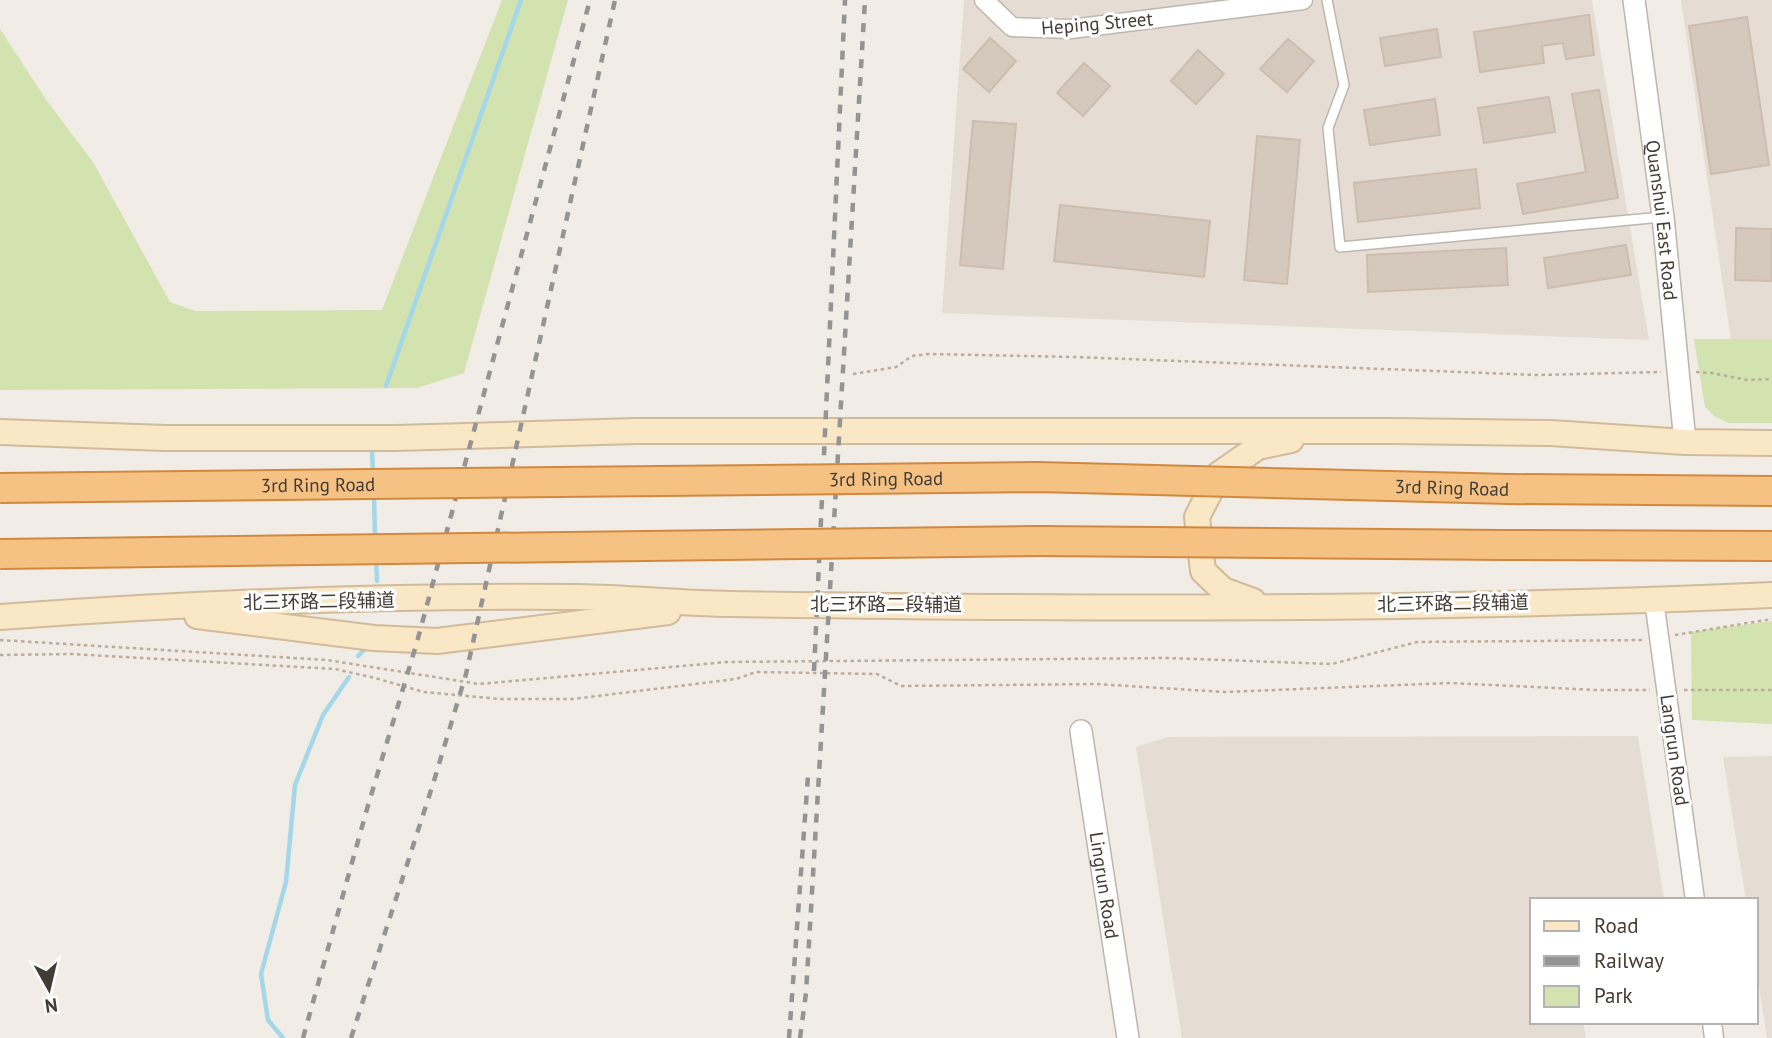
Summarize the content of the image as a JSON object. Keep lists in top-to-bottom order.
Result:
{
  "streets": {
    "highway": ["3rd Ring Road"],
    "main road": ["北三环路二段辅道"],
    "street": [
      "Heping Street",
      "Quanshui East Road",
      "Langrun Road",
      "Lingrun Road"
    ]
  },
  "crossings": [
    ["北三环路二段辅道", "Langrun Road"]
  ],
  "legend": ["Road", "Railway", "Park"],
  "north": "bottom"
}
